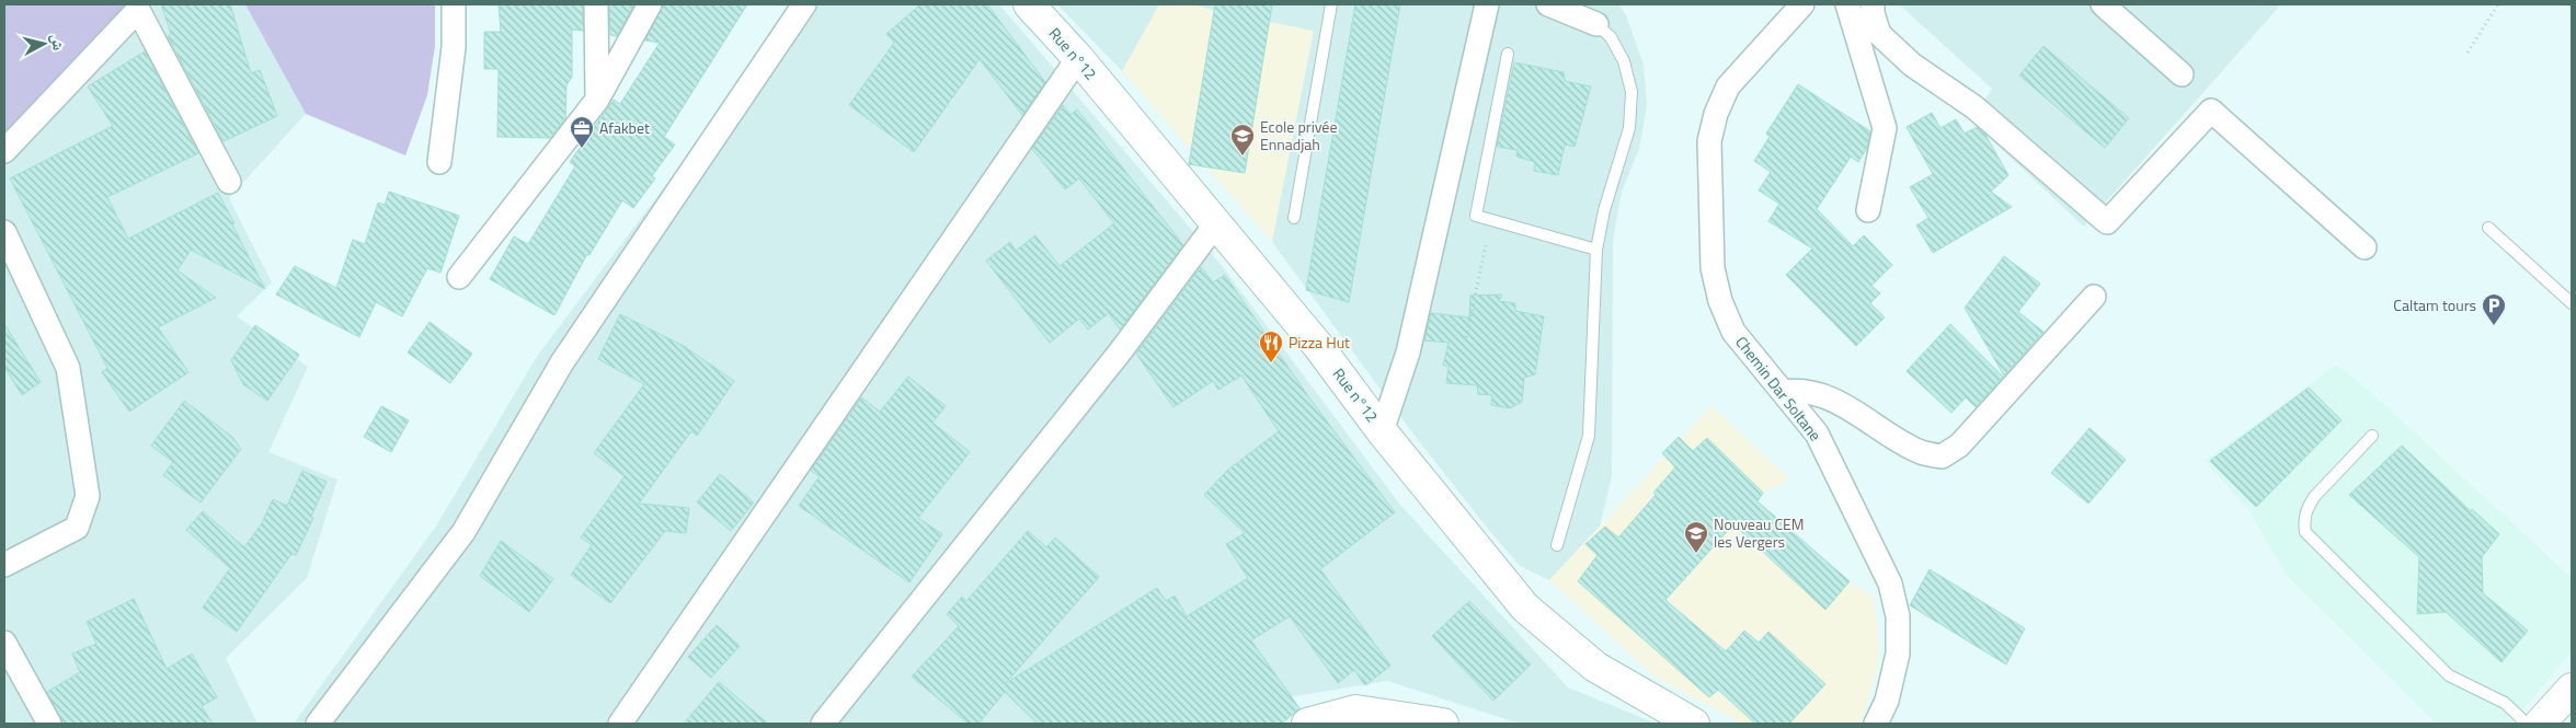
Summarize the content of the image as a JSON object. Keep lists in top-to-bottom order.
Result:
{
  "streets": {
    "main road": ["Rue n°12"],
    "street": ["Chemin Dar Soltane"]
  },
  "places": {
    "office": ["Afakbet"],
    "school or university": ["Ecole privée Ennadjah", "Nouveau CEM les Vergers"],
    "parking": ["Caltam tours"],
    "restaurant": ["Pizza Hut"]
  },
  "north": "right"
}
